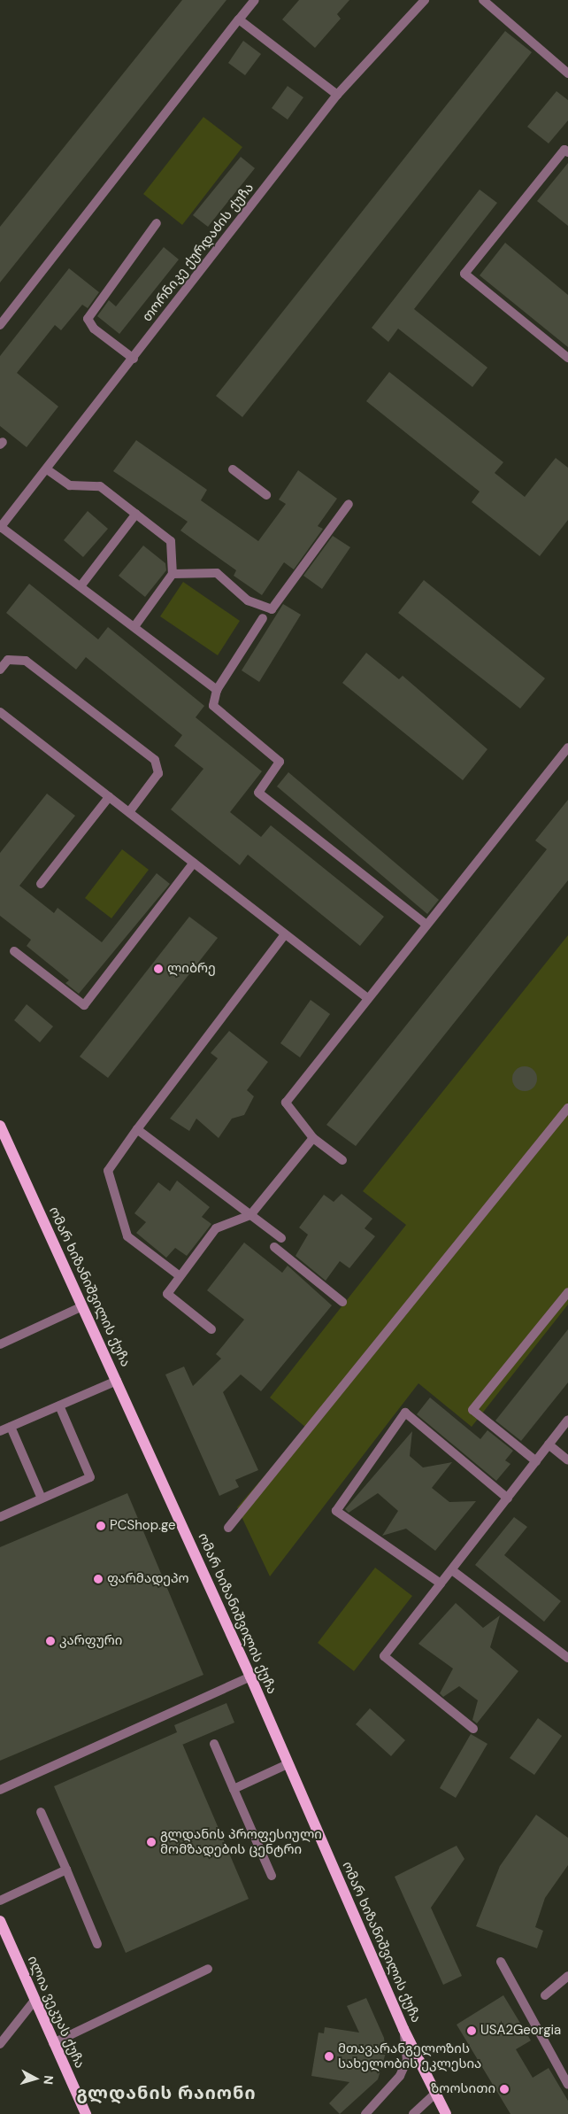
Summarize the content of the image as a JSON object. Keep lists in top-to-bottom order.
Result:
{
  "streets": {
    "main road": ["ომარ ხიზანიშვილის ქუჩა", "ილია ვეკუას ქუჩა"],
    "street": ["თორნიკე ქურდაძის ქუჩა"]
  },
  "districts": ["გლდანის რაიონი"],
  "places": [
    "ლიბრე",
    "PCShop.ge",
    "ფარმადეპო",
    "კარფური",
    "გლდანის პროფესიული მომზადების ცენტრი",
    "USA2Georgia",
    "მთავარანგელოზის სახელობის ეკლესია",
    "ზოოსითი"
  ],
  "north": "right"
}
